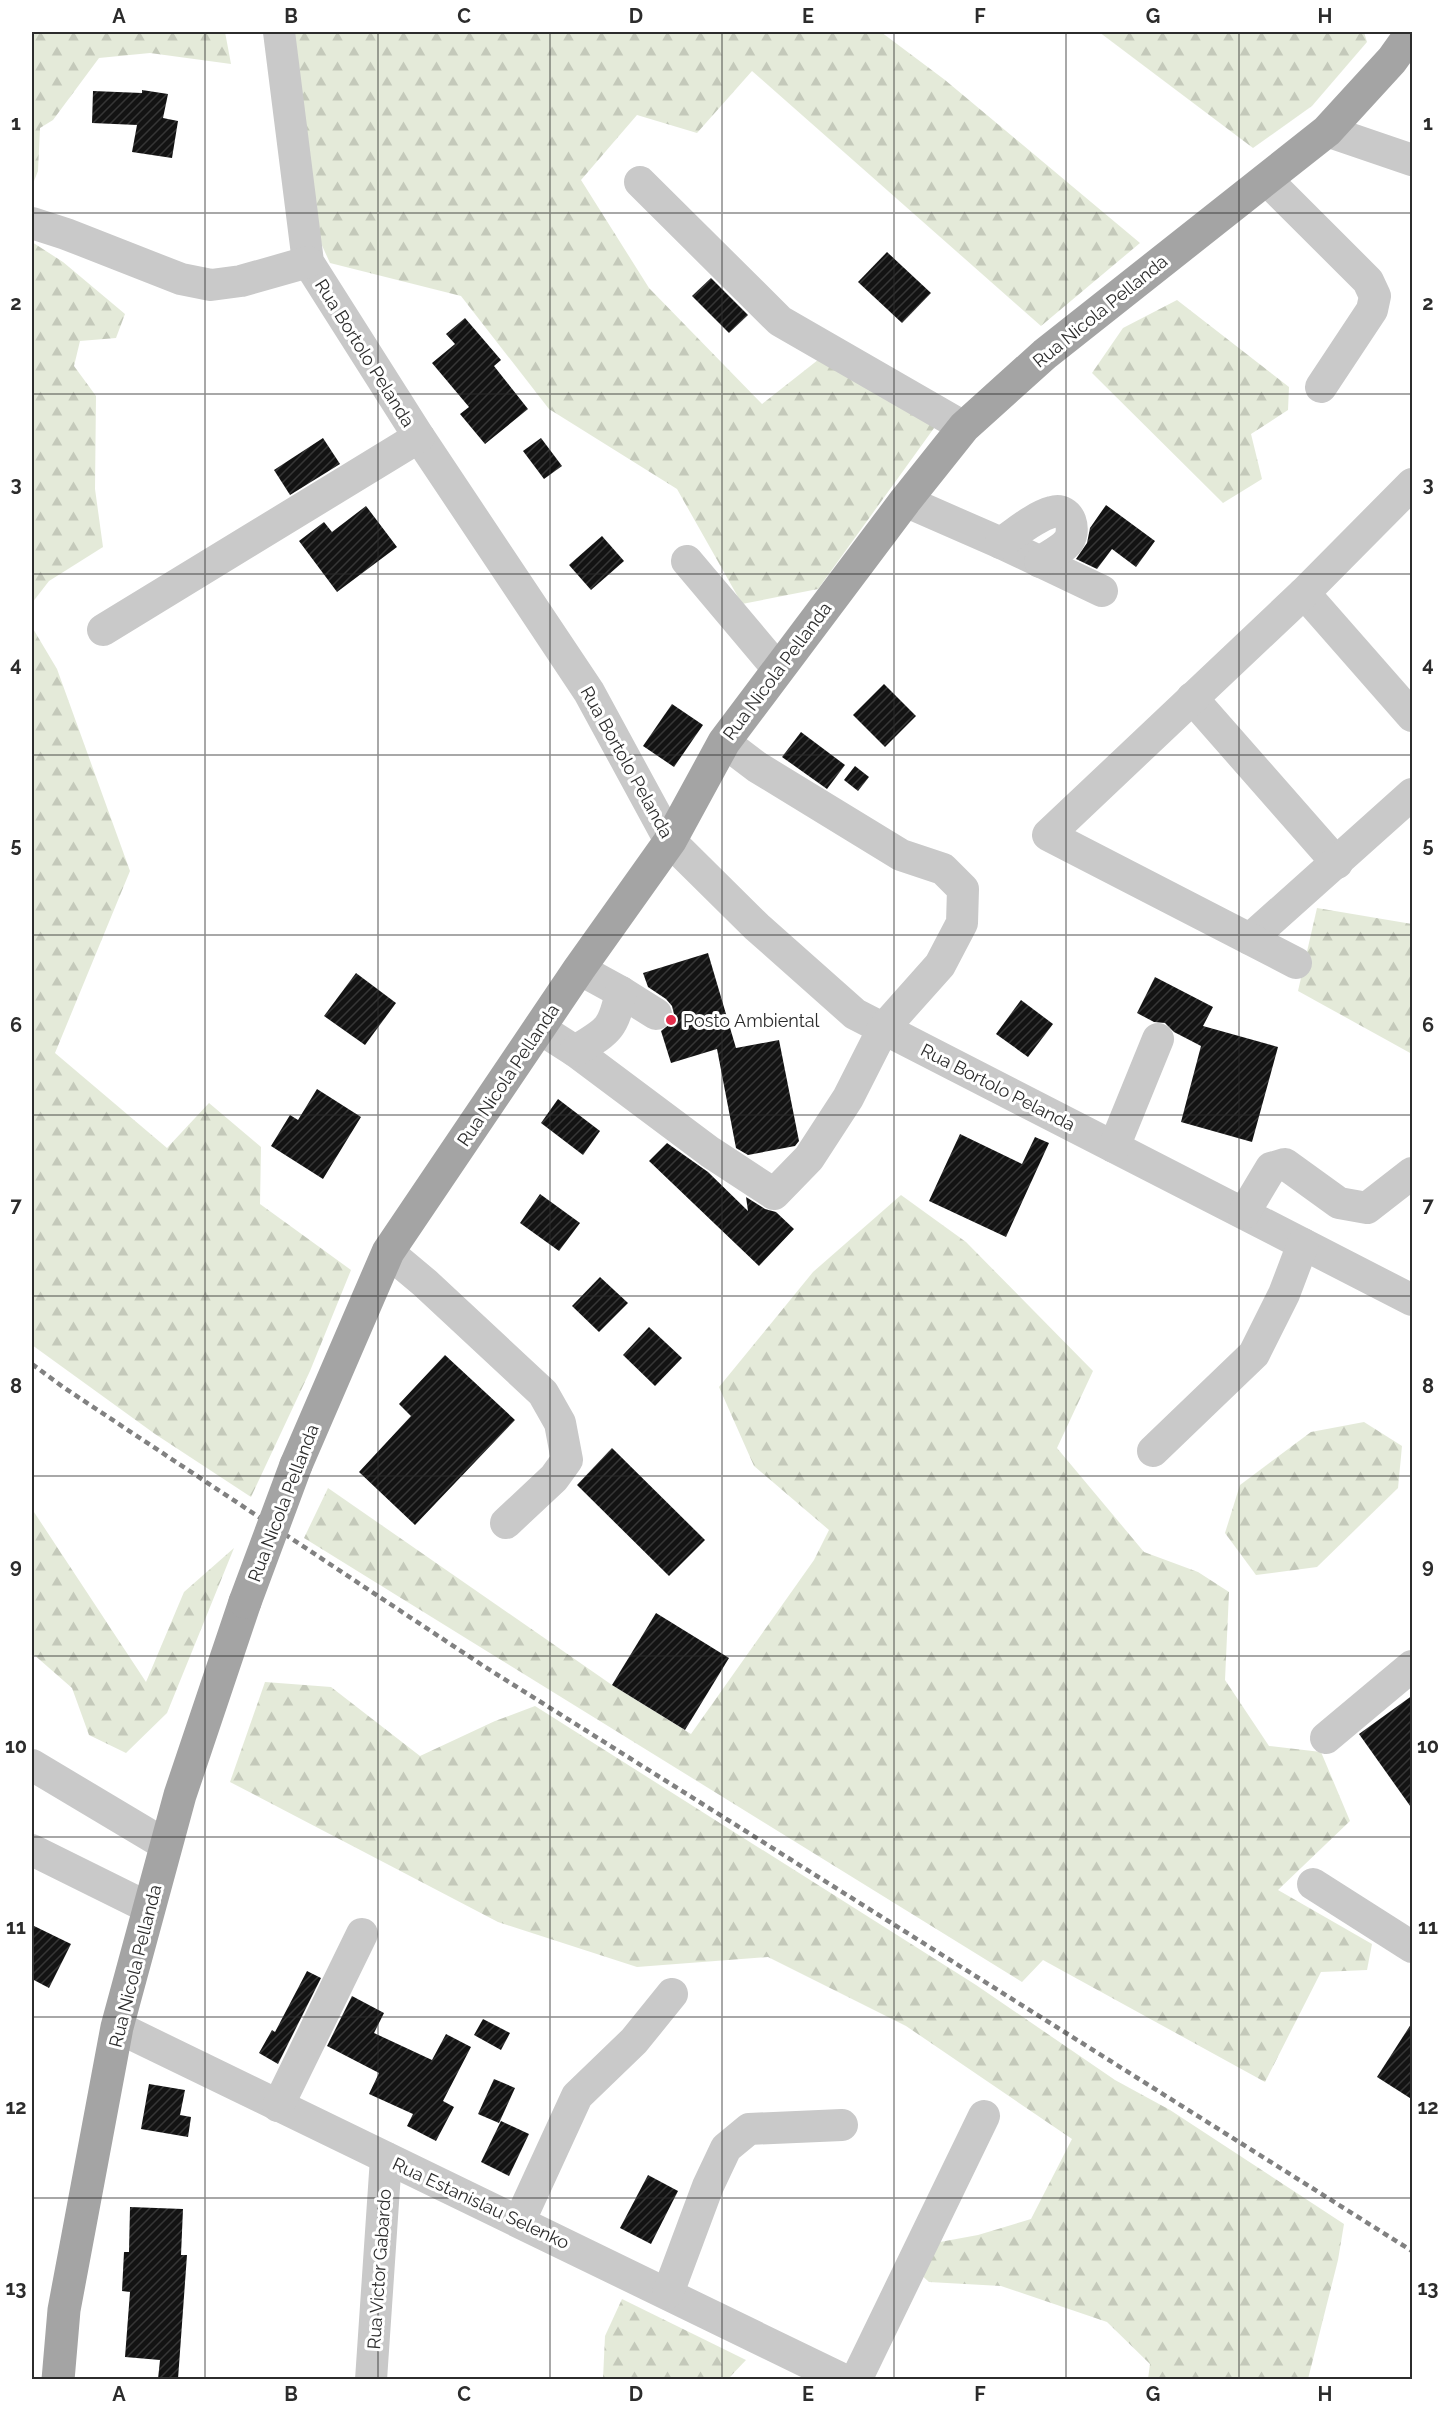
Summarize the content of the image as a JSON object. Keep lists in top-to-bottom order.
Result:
{
  "streets": {
    "main road": ["Rua Nicola Pellanda"],
    "street": ["Rua Bortolo Pelanda", "Rua Estanislau Selenko", "Rua Victor Gabardo"]
  },
  "crossings": [
    ["Rua Nicola Pellanda", "Rua Bortolo Pelanda"],
    ["Rua Nicola Pellanda", "Rua Estanislau Selenko"],
    ["Rua Estanislau Selenko", "Rua Victor Gabardo"]
  ],
  "places": ["Posto Ambiental"],
  "grid": {
    "columns": [
      "A",
      "B",
      "C",
      "D",
      "E",
      "F",
      "G",
      "H"
    ],
    "rows": [
      "1",
      "2",
      "3",
      "4",
      "5",
      "6",
      "7",
      "8",
      "9",
      "10",
      "11",
      "12",
      "13"
    ]
  }
}
